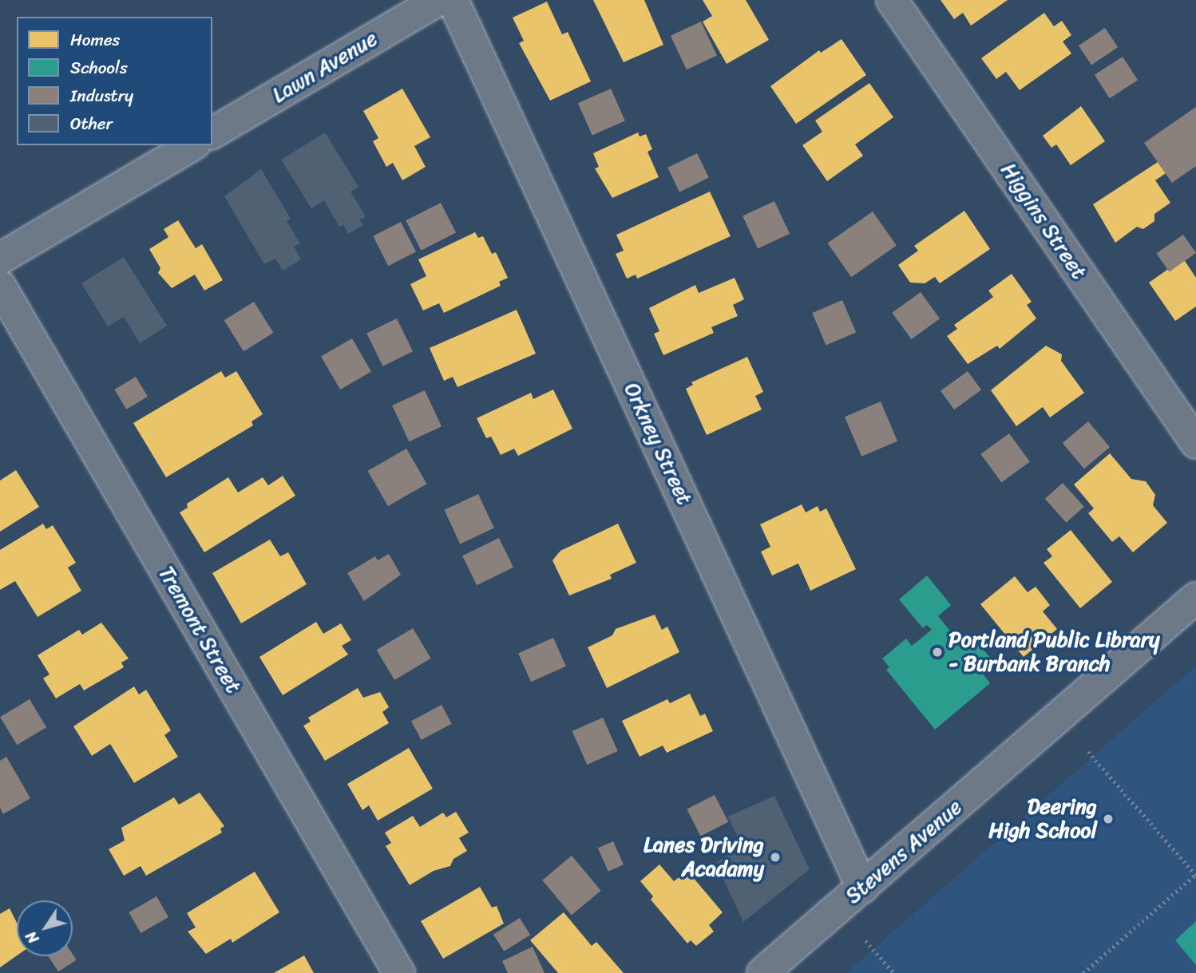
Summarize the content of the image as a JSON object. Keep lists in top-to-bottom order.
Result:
{
  "streets": {
    "street": [
      "Lawn Avenue",
      "Higgins Street",
      "Orkney Street",
      "Tremont Street",
      "Stevens Avenue"
    ]
  },
  "crossings": [
    ["Orkney Street", "Stevens Avenue"]
  ],
  "places": ["Portland Public Library - Burbank Branch", "Deering High School", "Lanes Driving Acadamy"],
  "legend": [
    "Homes",
    "Schools",
    "Industry",
    "Other"
  ],
  "north": "bottom left"
}
